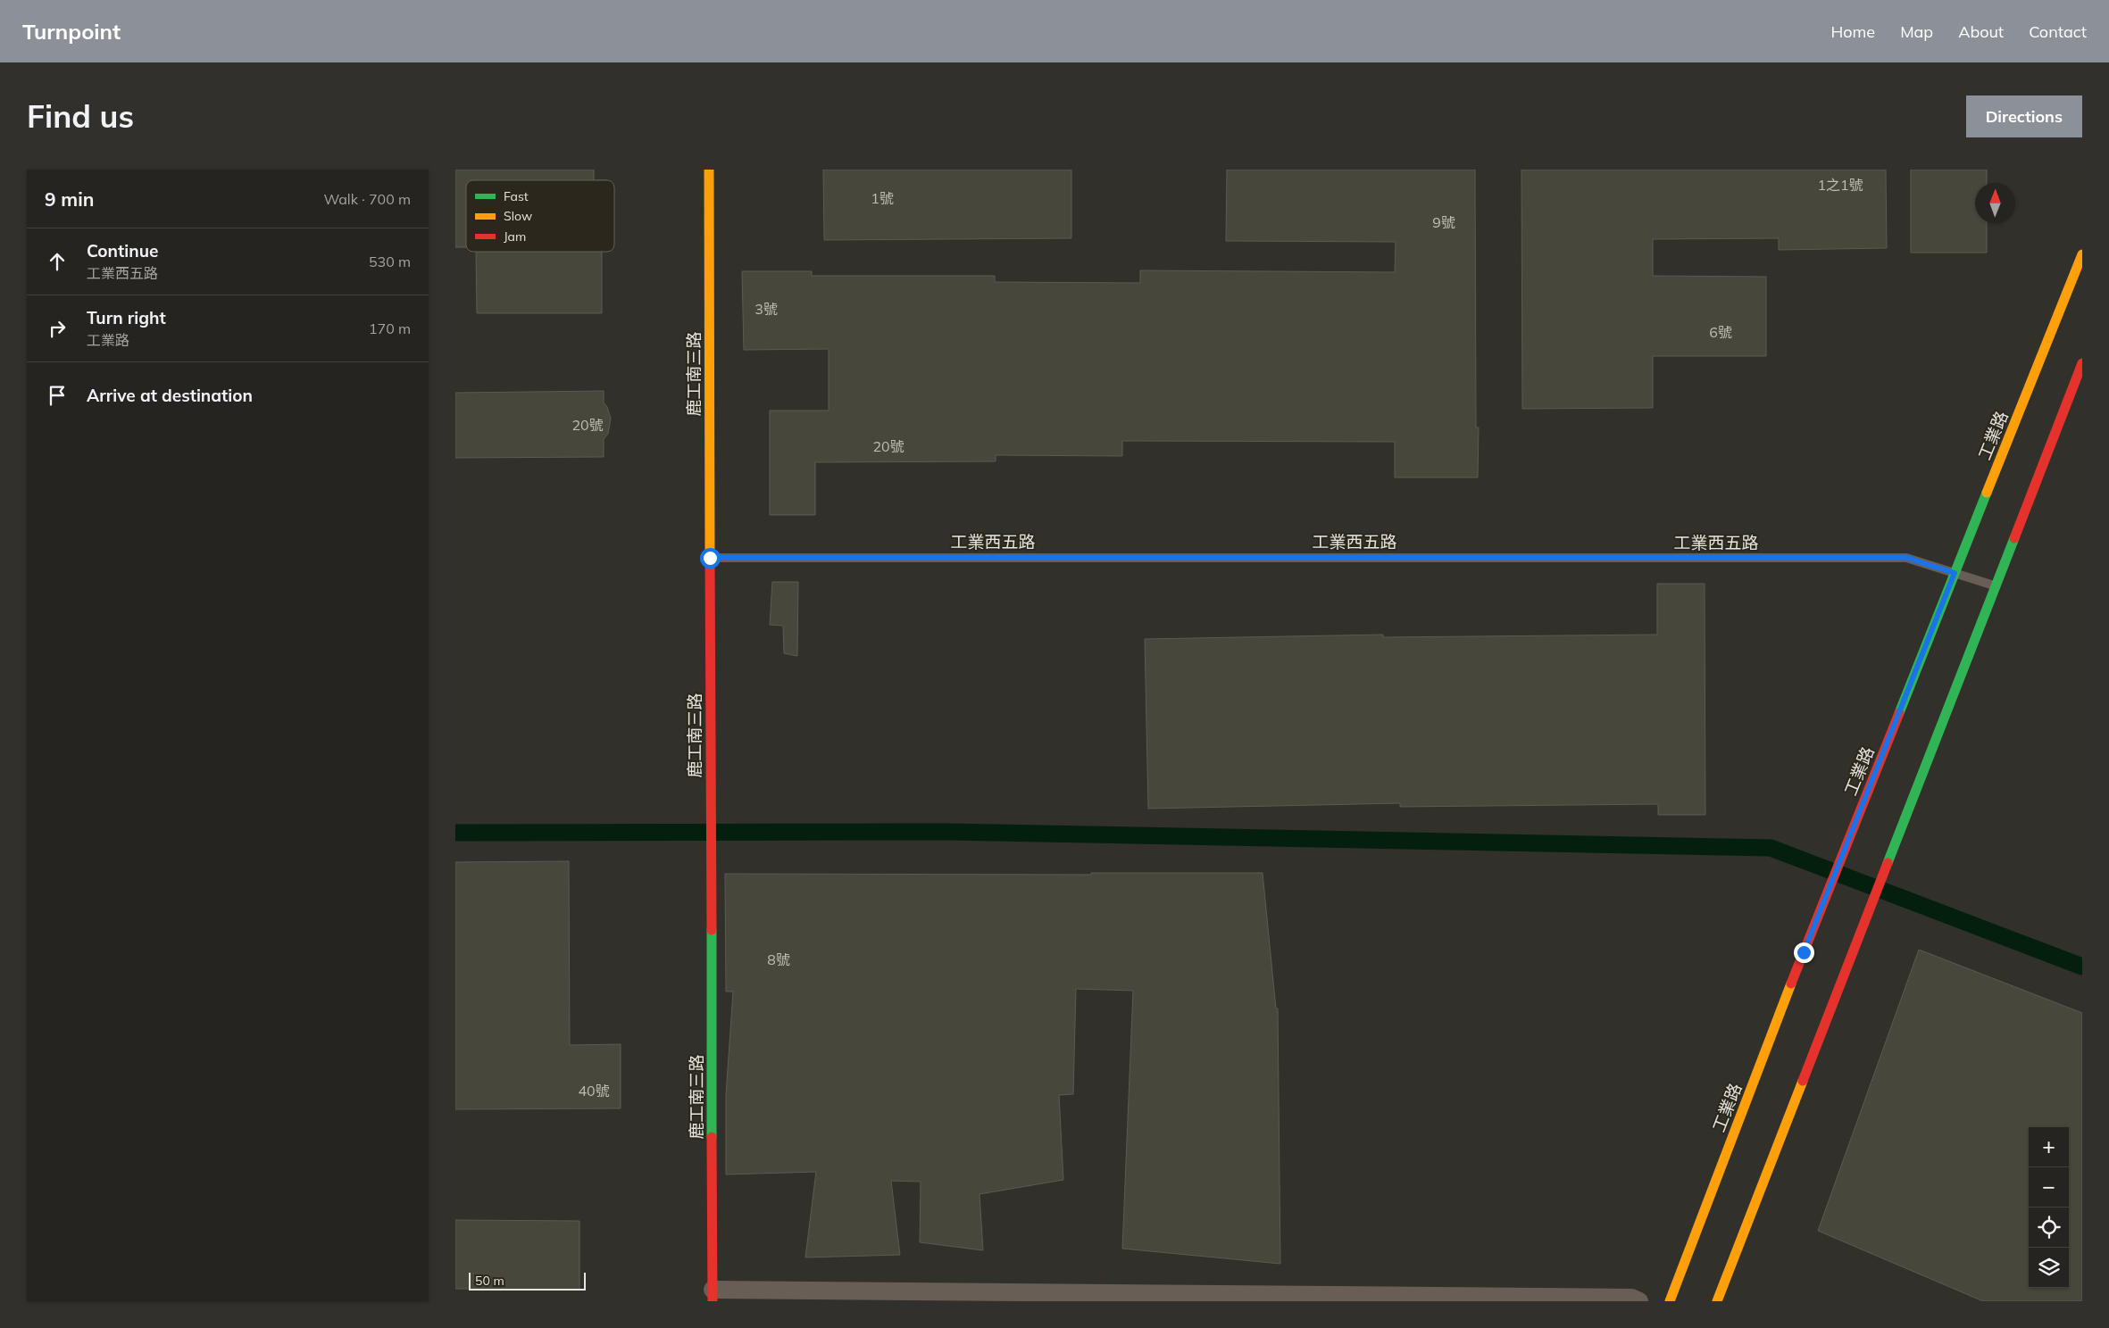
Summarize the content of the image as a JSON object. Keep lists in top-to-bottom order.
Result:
{
  "streets": {
    "street": ["鹿工南三路", "工業路"],
    "lane": ["工業西五路"]
  },
  "crossings": [
    ["鹿工南三路", "工業西五路"],
    ["工業路", "工業西五路"]
  ],
  "house_numbers": [
    "1之1號",
    "1號",
    "9號",
    "3號",
    "6號",
    "20號",
    "20號",
    "8號",
    "40號"
  ],
  "legend": ["Fast", "Slow", "Jam"],
  "scale_bar": "50 m",
  "north": "top",
  "page": {
    "header": "Turnpoint",
    "nav": [
      "Home",
      "Map",
      "About",
      "Contact"
    ],
    "buttons": "Directions",
    "title": "Find us",
    "heading": ["9 min", "Walk · 700 m"],
    "list": [
      ["Continue", "工業西五路", "530 m"],
      ["Turn right", "工業路", "170 m"],
      "Arrive at destination"
    ],
    "map_buttons": ["+", "−"],
    "scale": "50 m"
  }
}
